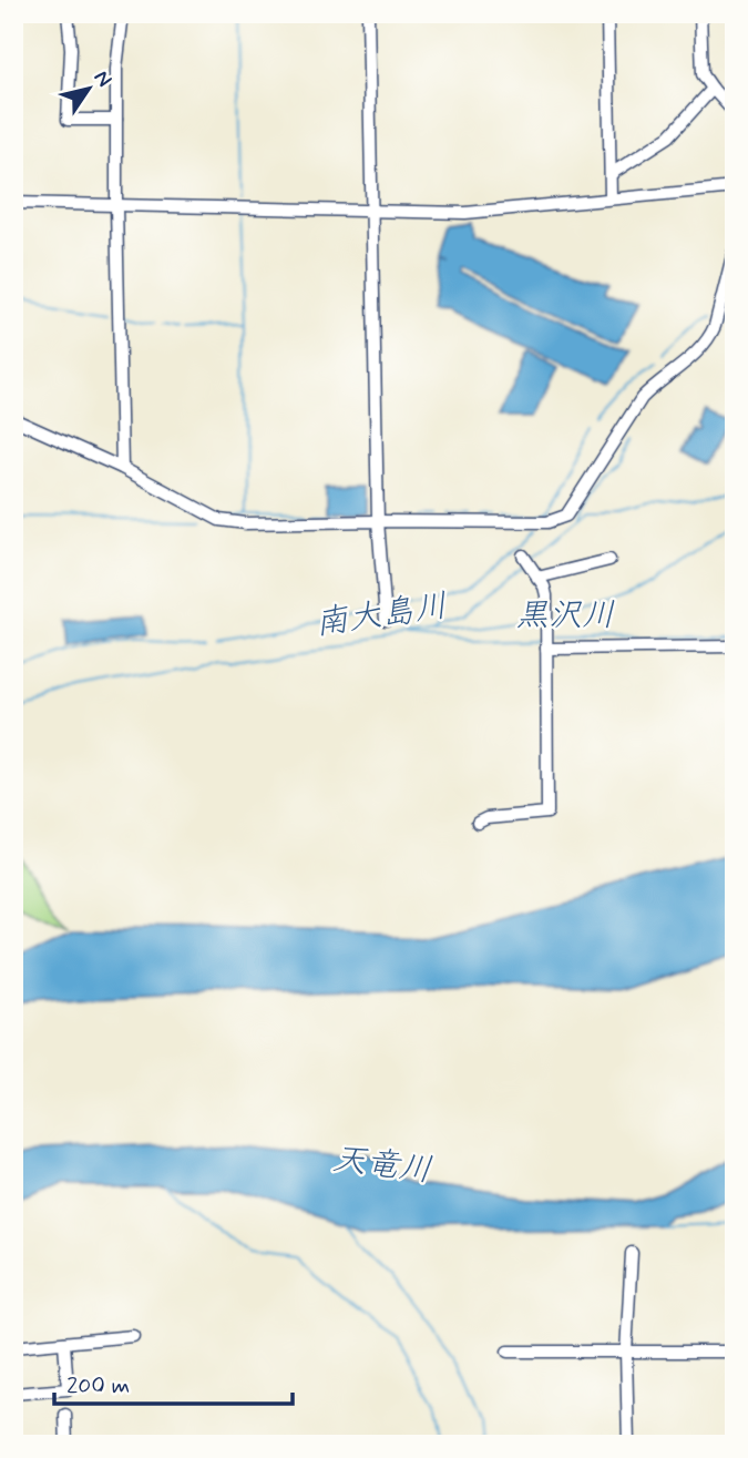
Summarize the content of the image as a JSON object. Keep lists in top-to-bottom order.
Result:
{
  "water": ["南大島川", "黒沢川", "天竜川"],
  "scale_bar": "200 m",
  "north": "top right"
}
